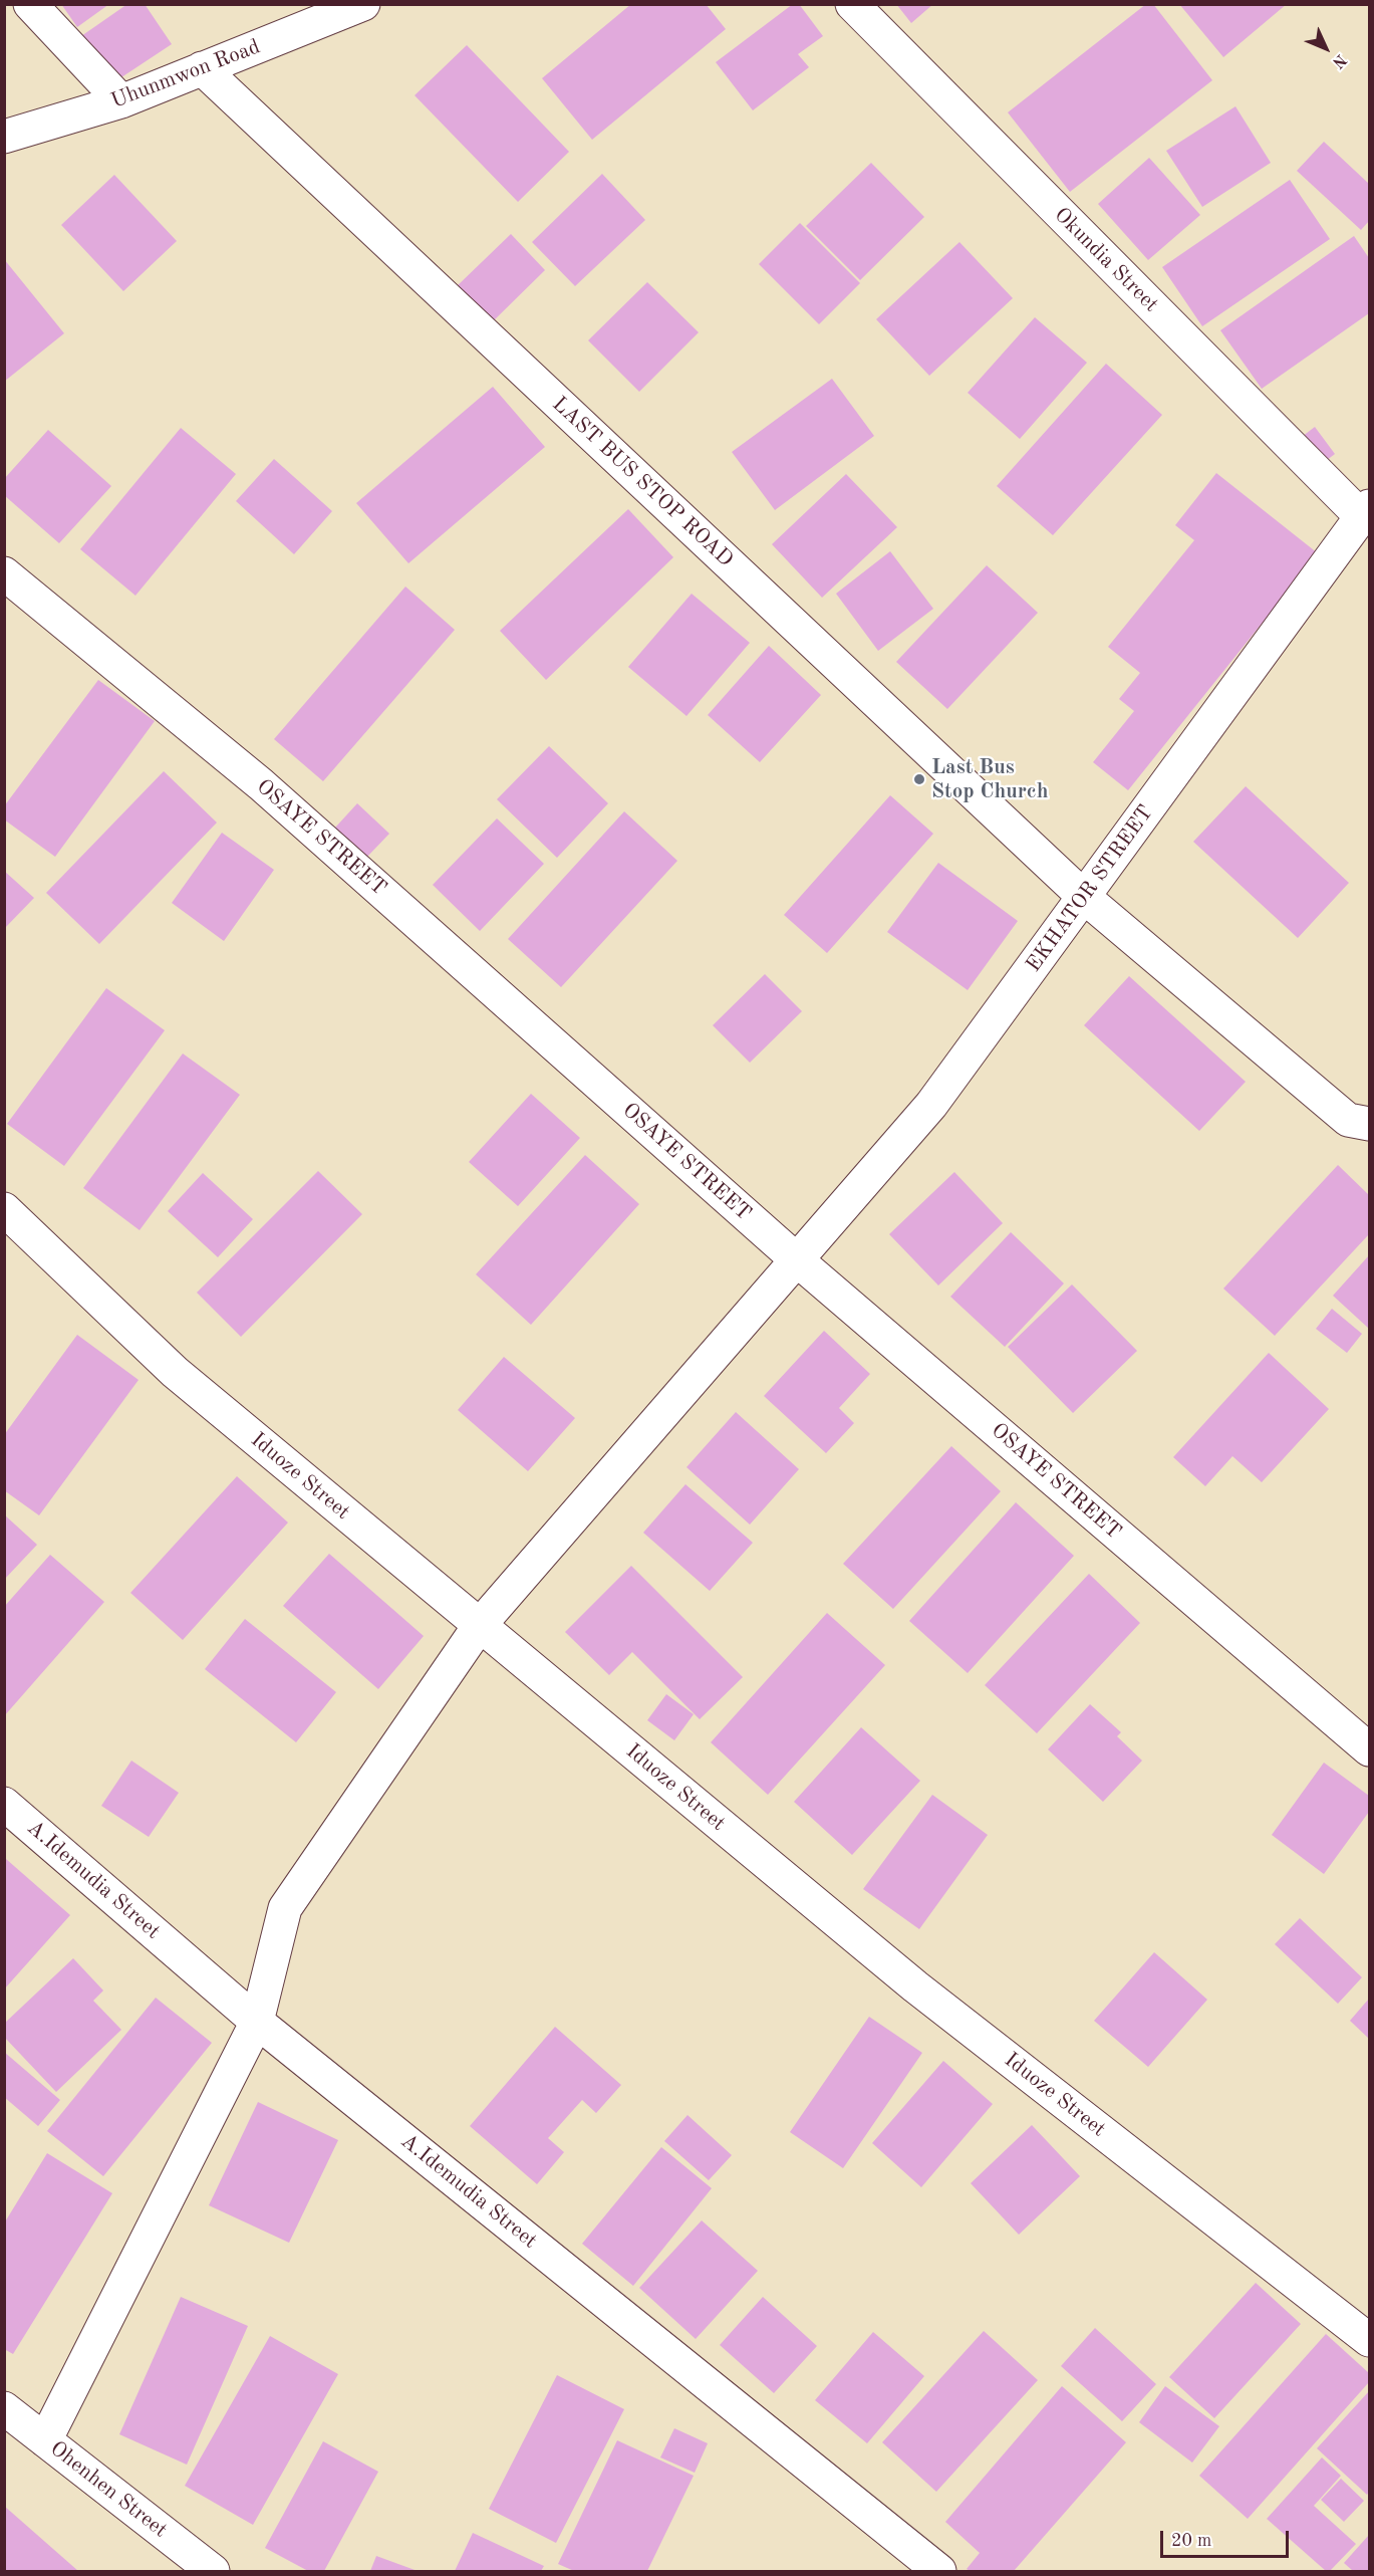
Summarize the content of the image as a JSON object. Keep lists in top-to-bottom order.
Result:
{
  "streets": {
    "street": [
      "Uhunmwon Road",
      "Okundia Street",
      "LAST BUS STOP ROAD",
      "OSAYE STREET",
      "EKHATOR STREET",
      "Iduoze Street",
      "A.Idemudia Street",
      "Ohenhen Street"
    ]
  },
  "crossings": [
    ["Uhunmwon Road", "LAST BUS STOP ROAD"],
    ["Okundia Street", "EKHATOR STREET"],
    ["LAST BUS STOP ROAD", "EKHATOR STREET"],
    ["OSAYE STREET", "EKHATOR STREET"],
    ["EKHATOR STREET", "Iduoze Street"],
    ["EKHATOR STREET", "A.Idemudia Street"],
    ["EKHATOR STREET", "Ohenhen Street"]
  ],
  "places": ["Last Bus Stop Church"],
  "scale_bar": "20 m",
  "north": "bottom right"
}
